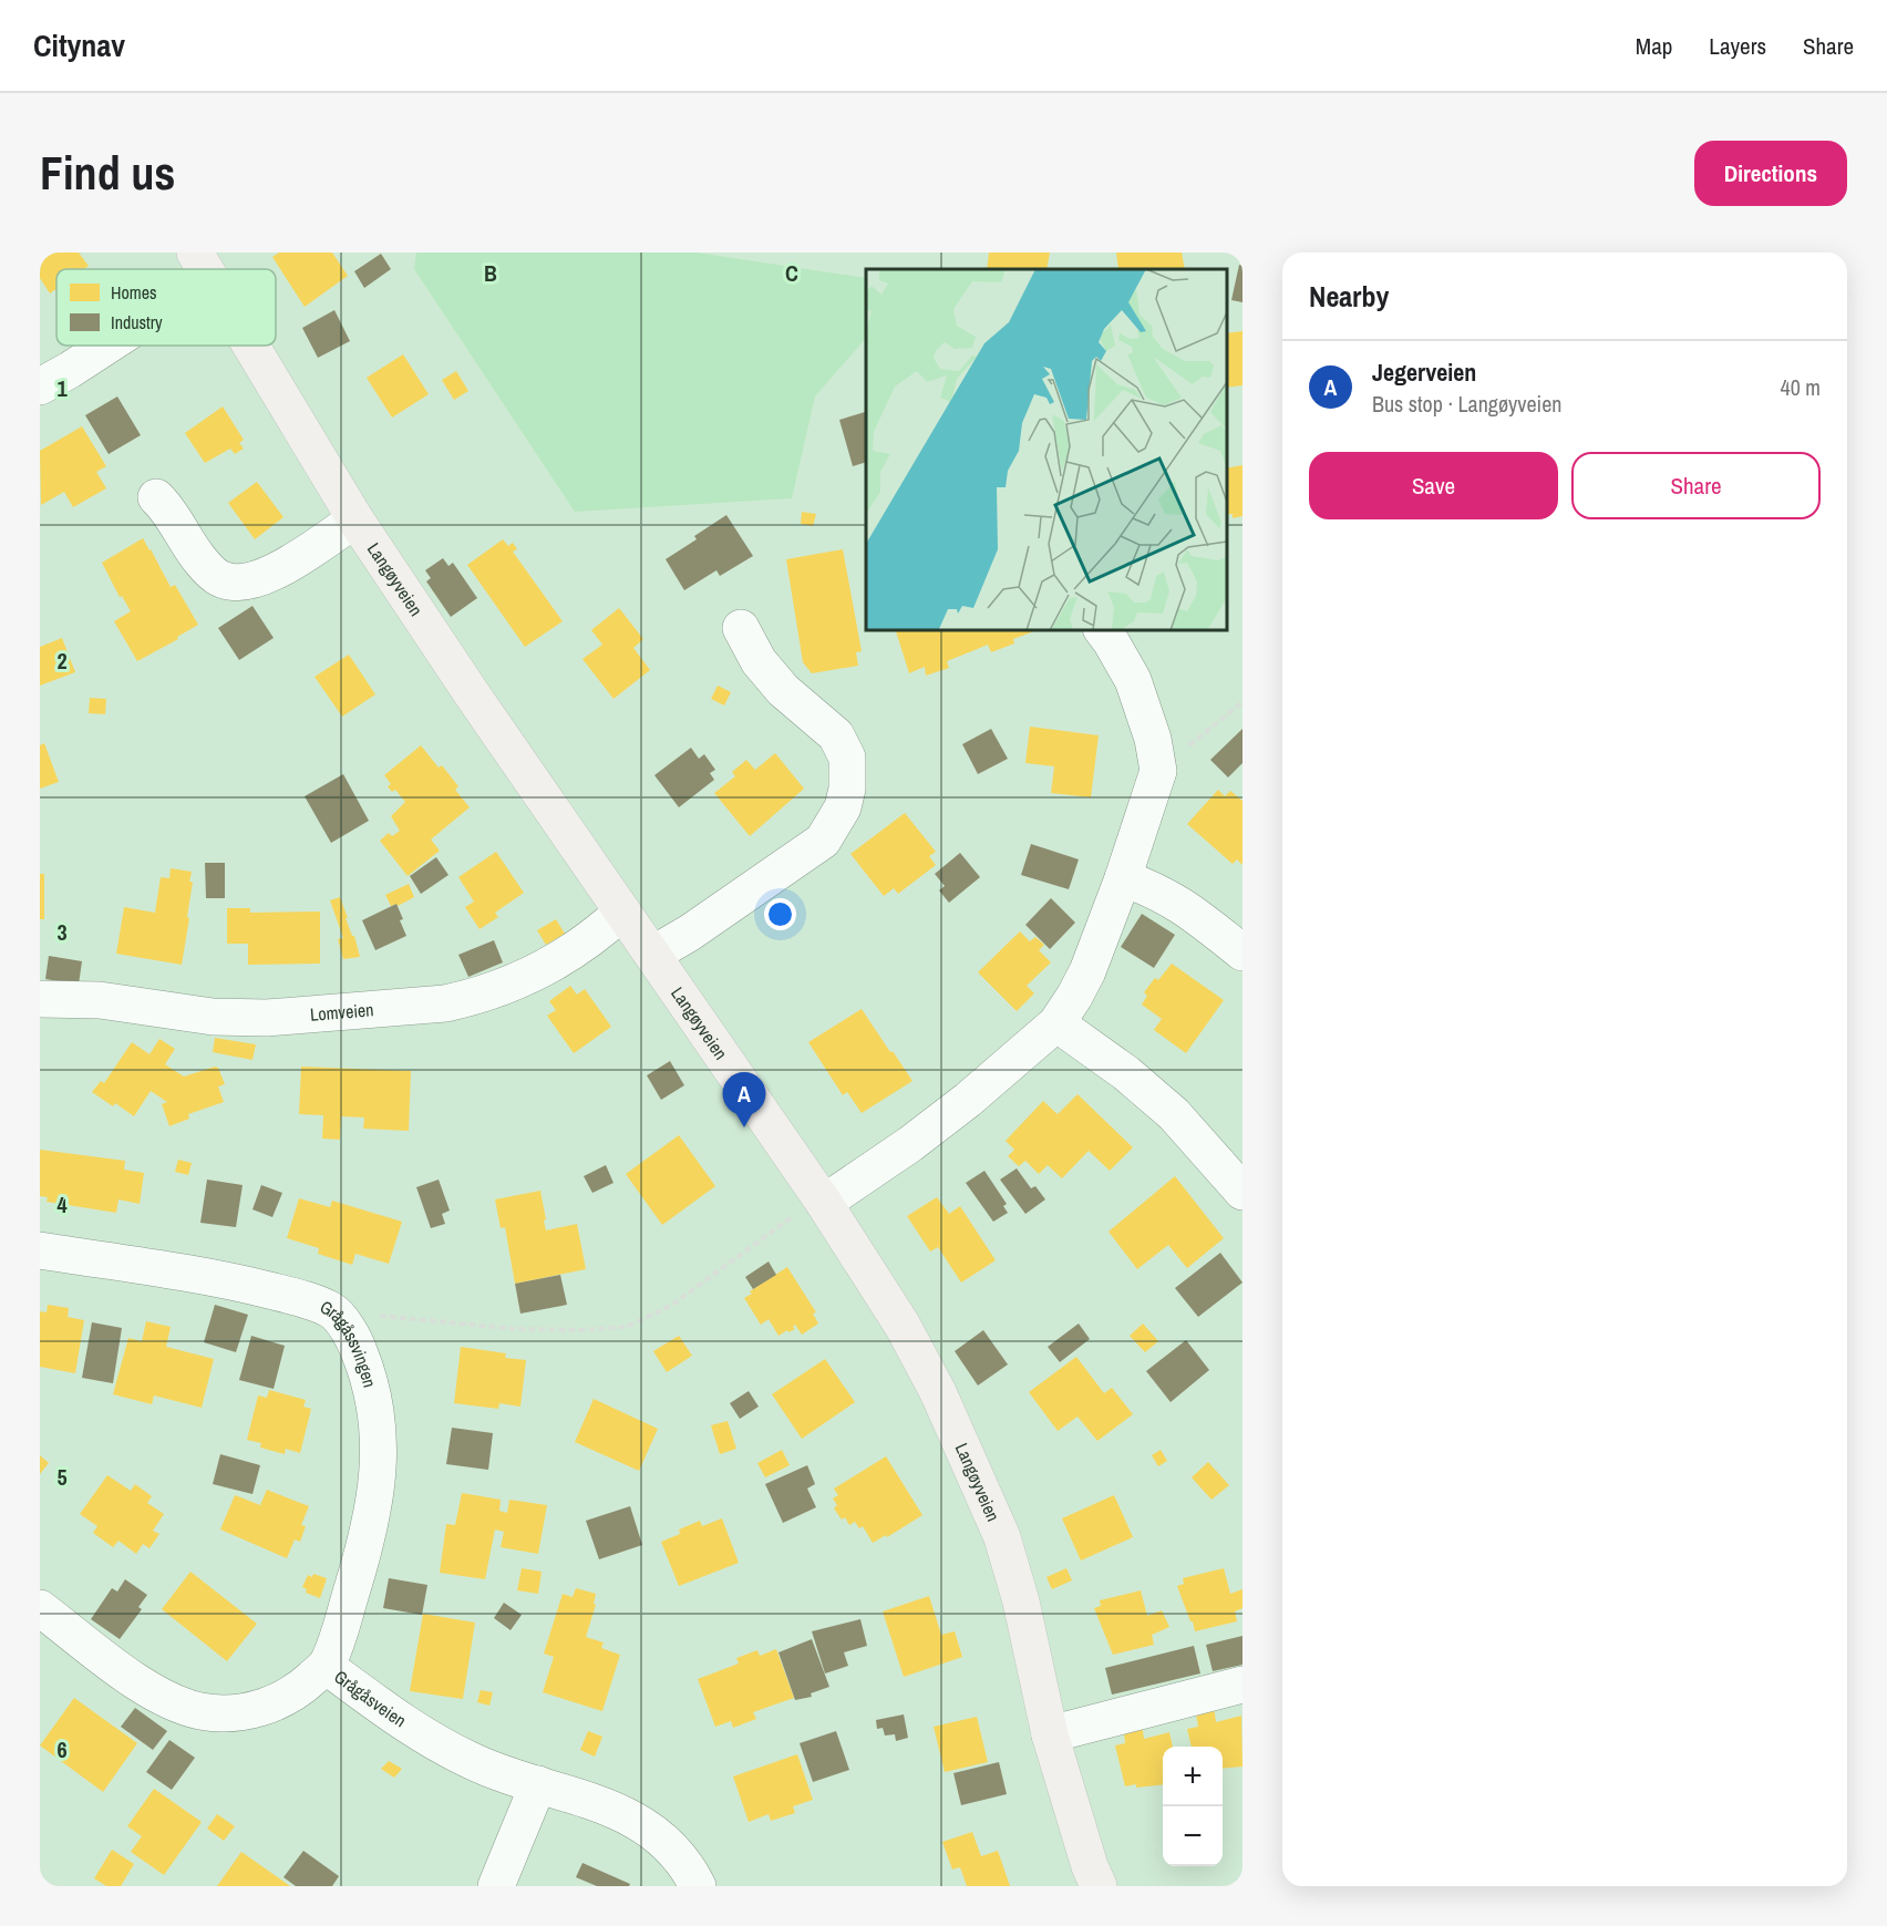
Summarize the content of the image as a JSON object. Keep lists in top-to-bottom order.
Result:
{
  "streets": {
    "main road": ["Langøyveien"],
    "street": ["Lomveien", "Grågåssvingen", "Grågåsveien"]
  },
  "crossings": [
    ["Langøyveien", "Lomveien"],
    ["Grågåssvingen", "Grågåsveien"]
  ],
  "legend": ["Homes", "Industry"],
  "page": {
    "header": "Citynav",
    "nav": ["Map", "Layers", "Share"],
    "buttons": [
      "Directions",
      ["Save", "Share"]
    ],
    "title": "Find us",
    "heading": "Nearby",
    "list": [
      {
        "mark": "A",
        "name": "Jegerveien",
        "note": "Bus stop · Langøyveien",
        "value": "40 m"
      }
    ],
    "pins": "A",
    "map_buttons": ["+", "−"]
  },
  "grid": {
    "columns": ["B", "C"],
    "rows": [
      "1",
      "2",
      "3",
      "4",
      "5",
      "6"
    ]
  }
}
